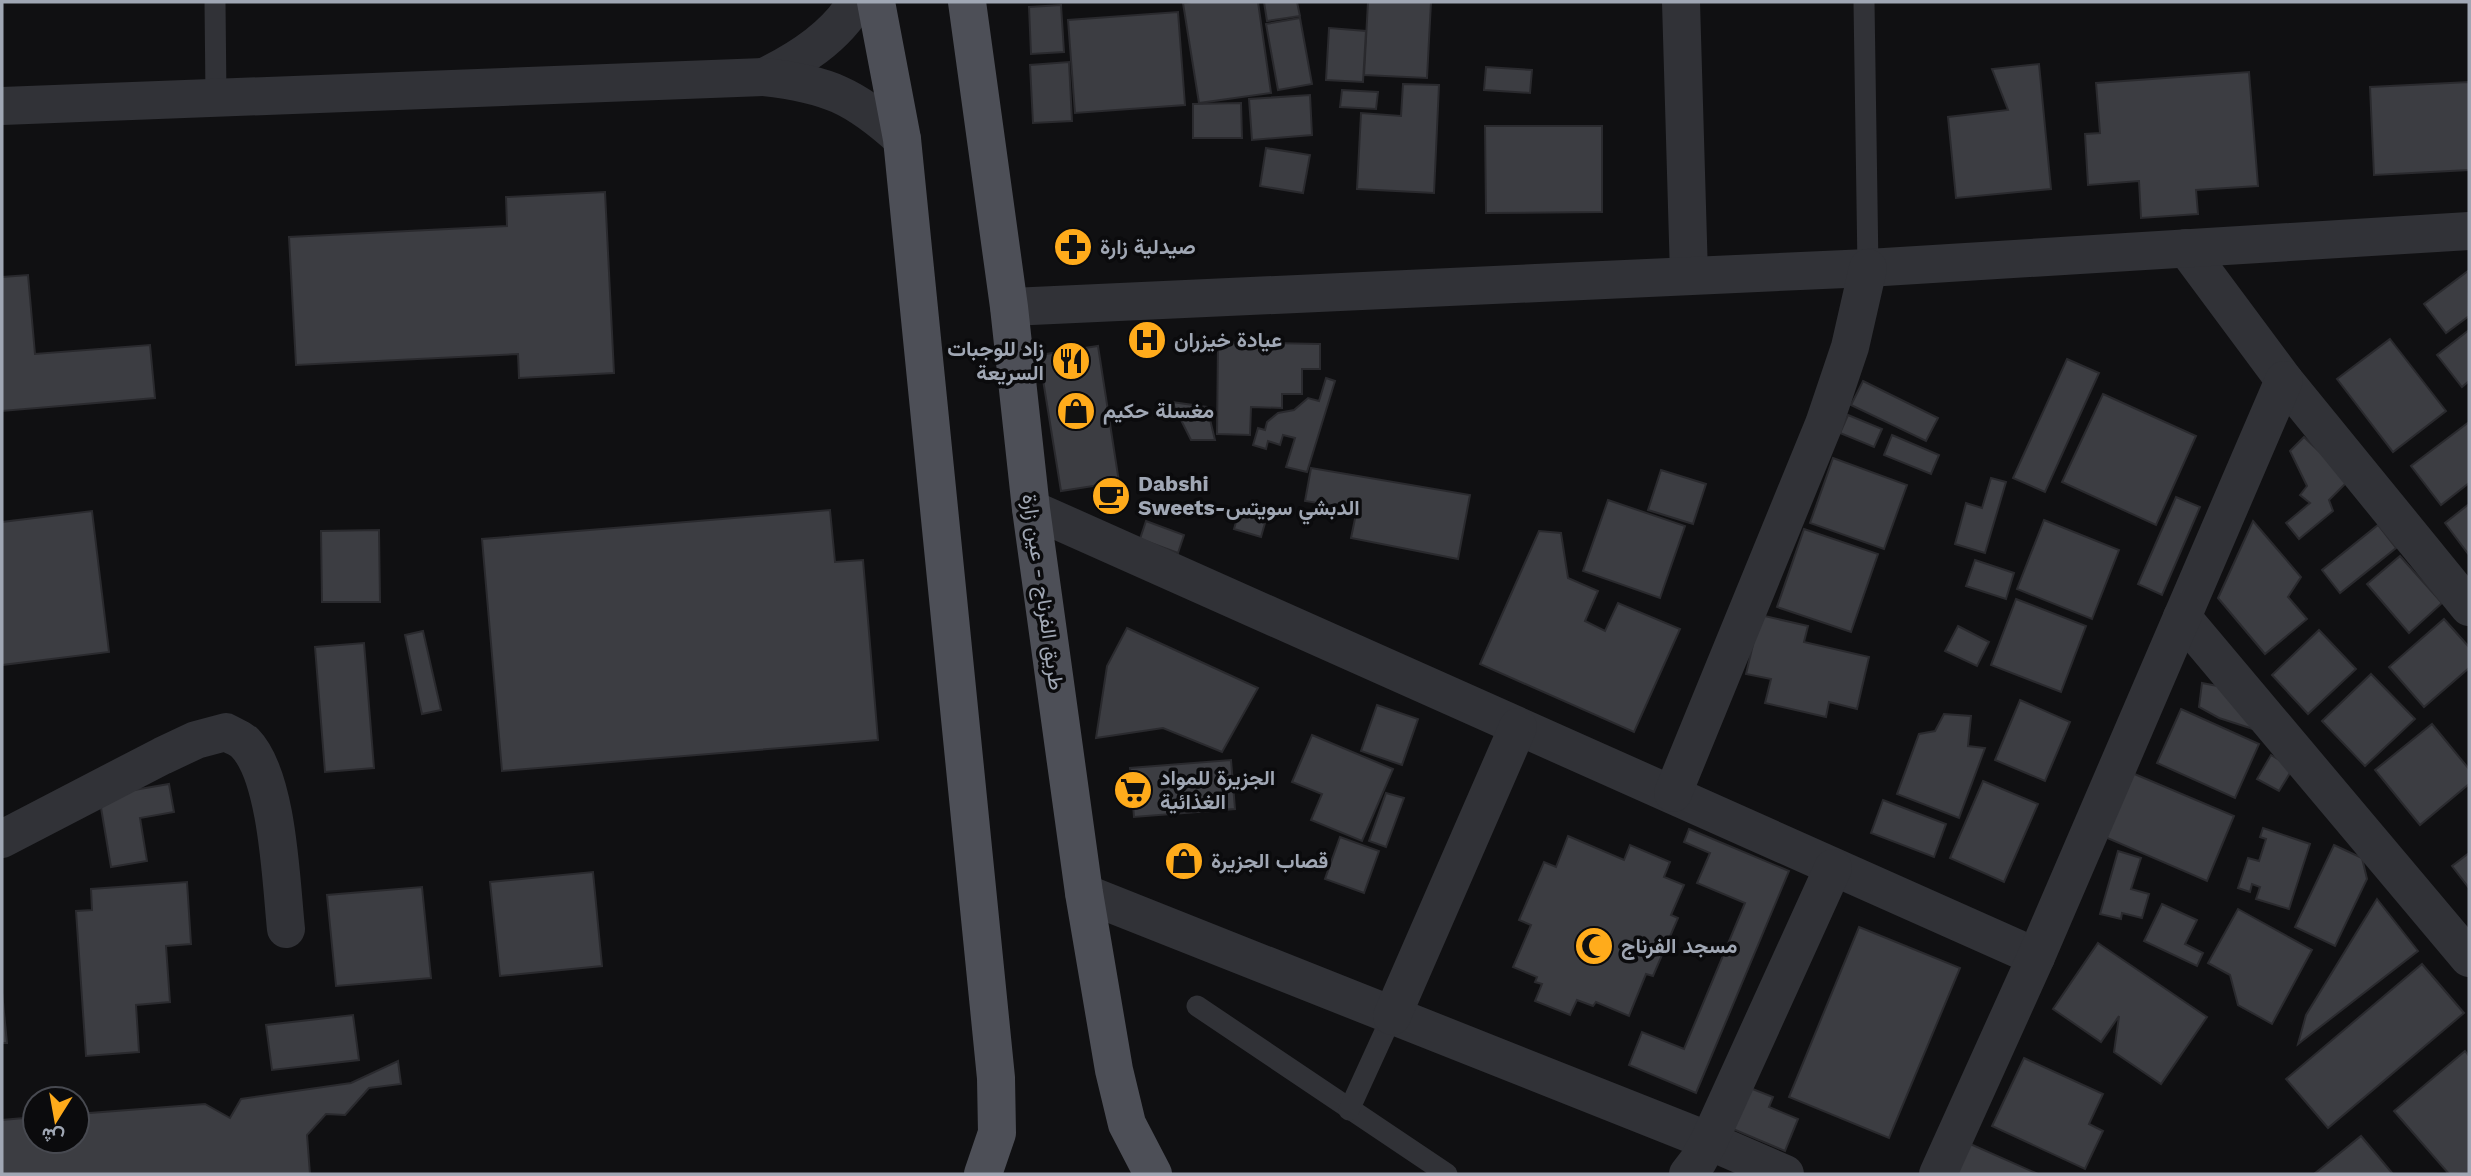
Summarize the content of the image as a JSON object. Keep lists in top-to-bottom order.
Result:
{
  "streets": {
    "main road": ["طريق الفرناج - عين زارة"]
  },
  "places": {
    "pharmacy": ["صيدلية زارة"],
    "hospital": ["عيادة خيزران"],
    "restaurant": ["زاد للوجبات السريعة"],
    "shop": ["مغسلة حكيم", "قصاب الجزيرة"],
    "cafe": ["Dabshi Sweets-الدبشي سويتس"],
    "supermarket": ["الجزيرة للمواد الغذائية"],
    "mosque": ["مسجد الفرناج"]
  },
  "north": "bottom"
}
